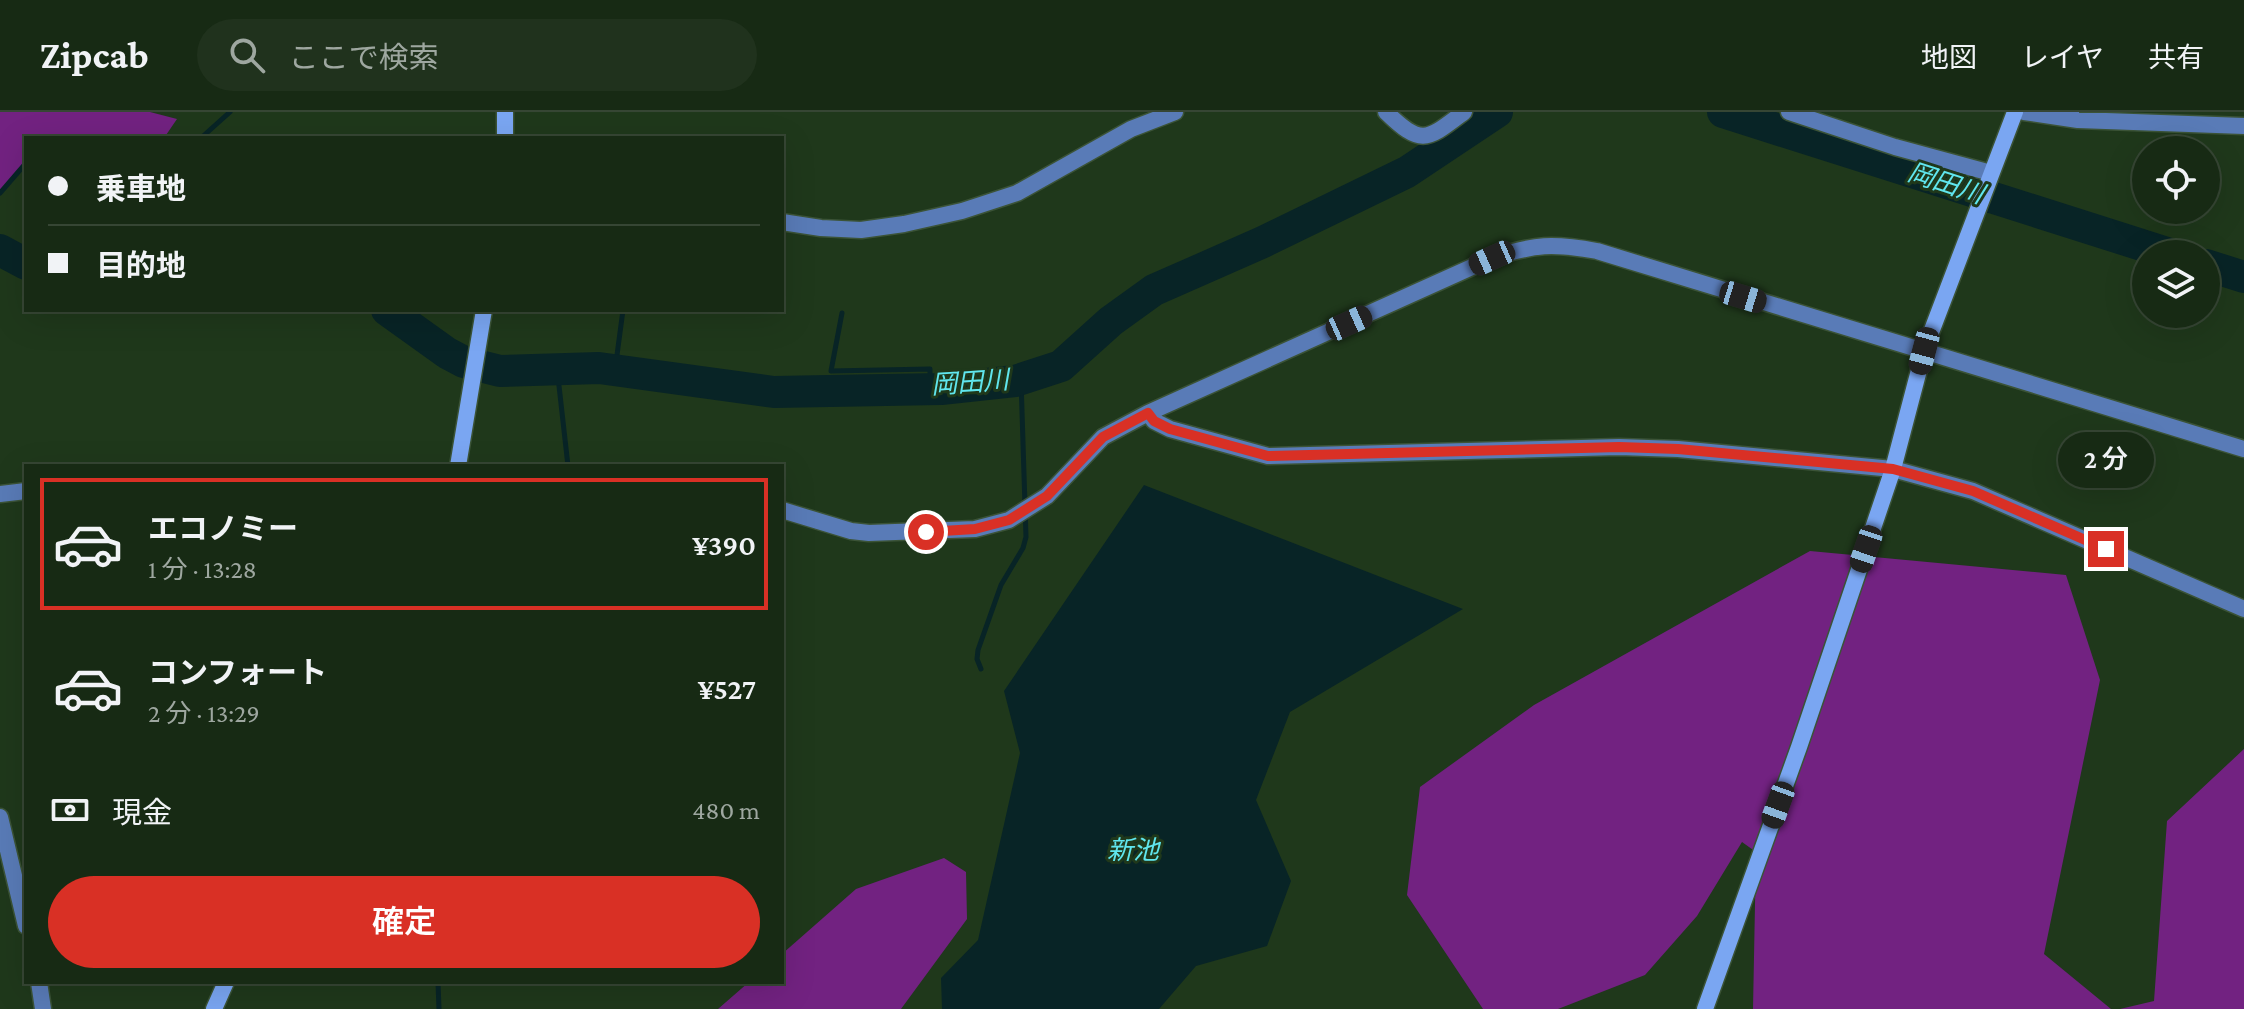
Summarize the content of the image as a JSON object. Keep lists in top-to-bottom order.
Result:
{
  "water": ["岡田川", "新池"],
  "page": {
    "header": "Zipcab",
    "search": "ここで検索",
    "nav": ["地図", "レイヤ", "共有"],
    "banner": ["乗車地", "目的地"],
    "bubble": "2 分",
    "list": [
      {
        "name": "エコノミー",
        "note": "1 分 · 13:28",
        "value": "¥390"
      },
      {
        "name": "コンフォート",
        "note": "2 分 · 13:29",
        "value": "¥527"
      }
    ],
    "pay": ["現金", "480 m"],
    "buttons": "確定"
  }
}
